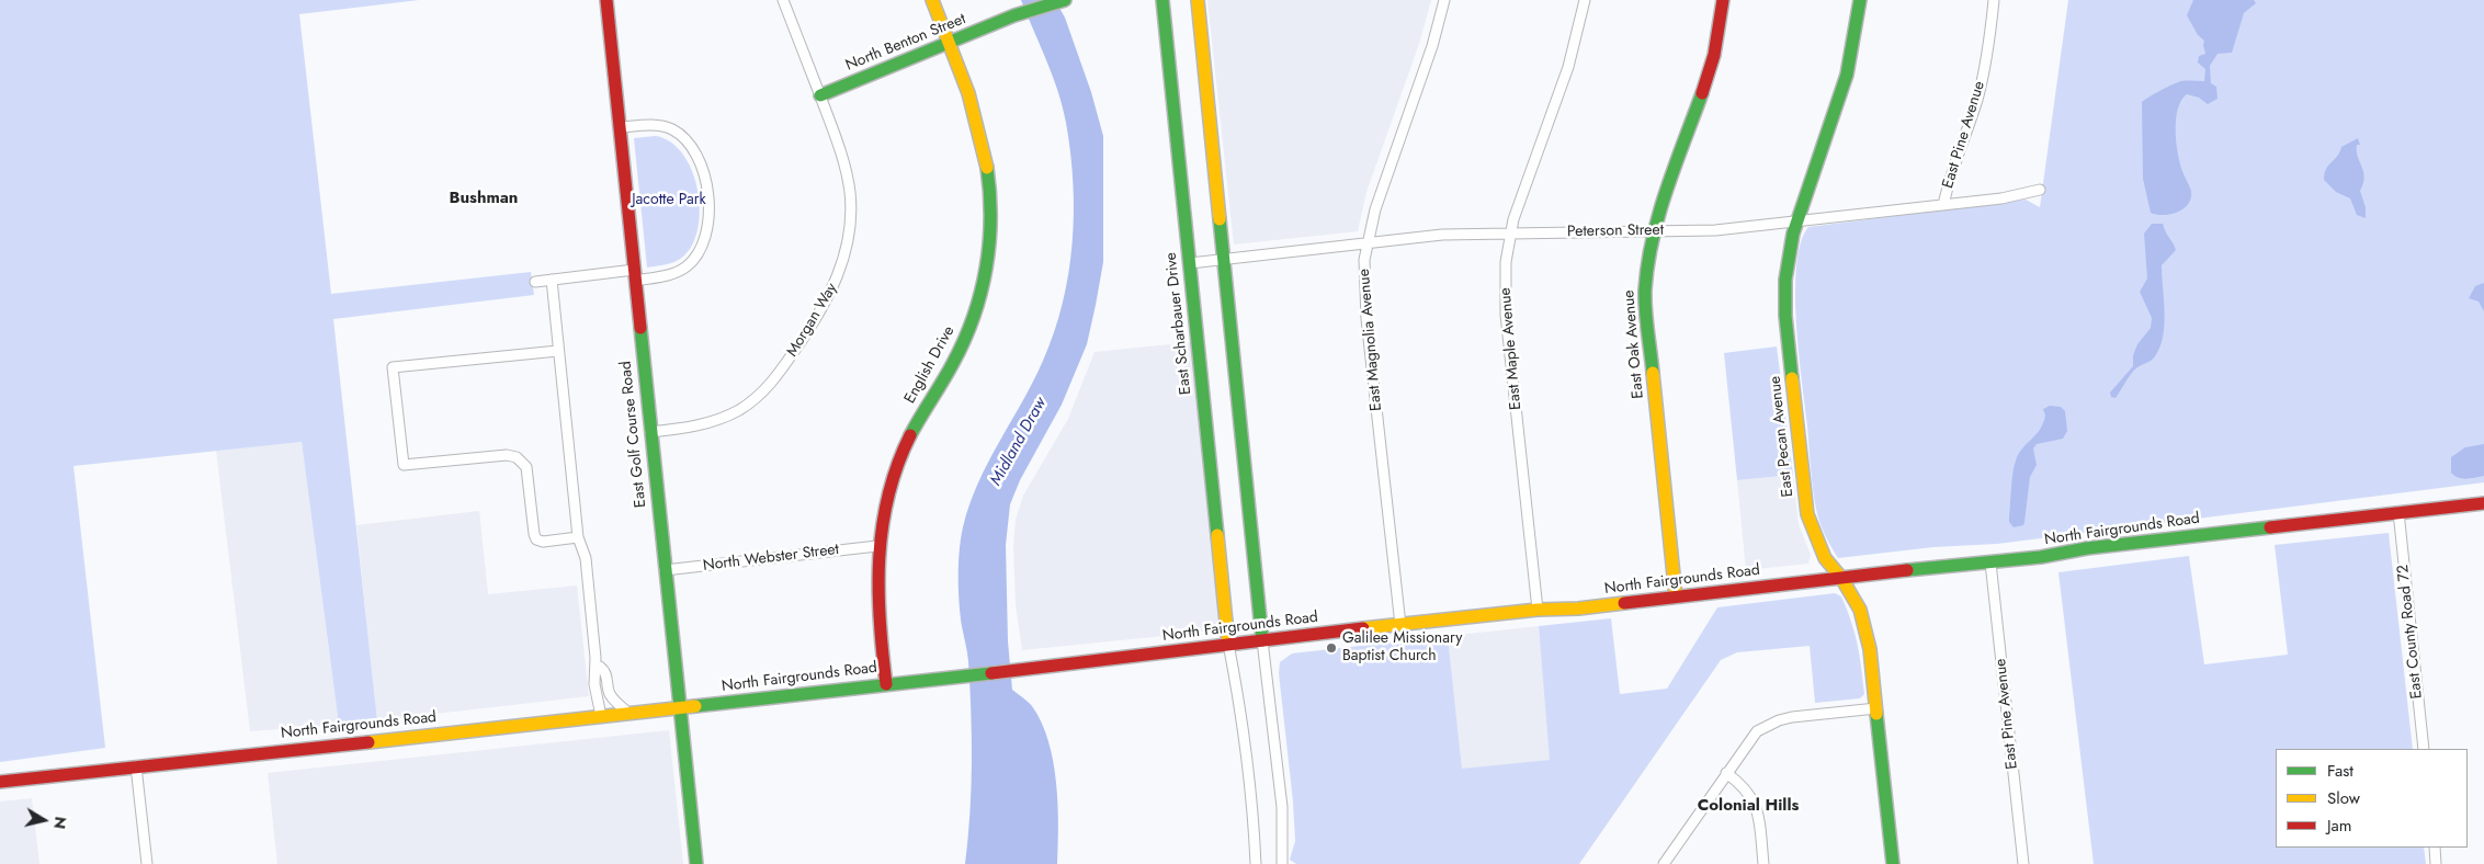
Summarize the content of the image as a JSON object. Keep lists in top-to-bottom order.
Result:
{
  "streets": {
    "main road": [
      "North Benton Street",
      "East Scharbauer Drive",
      "East Oak Avenue",
      "English Drive",
      "East Golf Course Road",
      "East Pecan Avenue",
      "North Fairgrounds Road"
    ],
    "street": [
      "East Pine Avenue",
      "Peterson Street",
      "Morgan Way",
      "East Magnolia Avenue",
      "East Maple Avenue",
      "North Webster Street",
      "East County Road 72"
    ]
  },
  "crossings": [
    ["North Benton Street", "Morgan Way"],
    ["North Benton Street", "English Drive"],
    ["East Pine Avenue", "Peterson Street"],
    ["East Pine Avenue", "North Fairgrounds Road"],
    ["Peterson Street", "East Scharbauer Drive"],
    ["Peterson Street", "East Magnolia Avenue"],
    ["Peterson Street", "East Oak Avenue"],
    ["Peterson Street", "East Maple Avenue"],
    ["Peterson Street", "East Pecan Avenue"],
    ["Morgan Way", "East Golf Course Road"],
    ["East Scharbauer Drive", "North Fairgrounds Road"],
    ["East Magnolia Avenue", "North Fairgrounds Road"],
    ["East Oak Avenue", "North Fairgrounds Road"],
    ["East Maple Avenue", "North Fairgrounds Road"],
    ["English Drive", "North Fairgrounds Road"],
    ["English Drive", "North Webster Street"],
    ["East Golf Course Road", "North Fairgrounds Road"],
    ["East Golf Course Road", "North Webster Street"],
    ["East Pecan Avenue", "North Fairgrounds Road"],
    ["North Fairgrounds Road", "East County Road 72"]
  ],
  "districts": ["Bushman", "Colonial Hills"],
  "water": ["Midland Draw"],
  "parks": ["Jacotte Park"],
  "places": ["Galilee Missionary Baptist Church"],
  "legend": ["Fast", "Slow", "Jam"],
  "north": "right"
}
